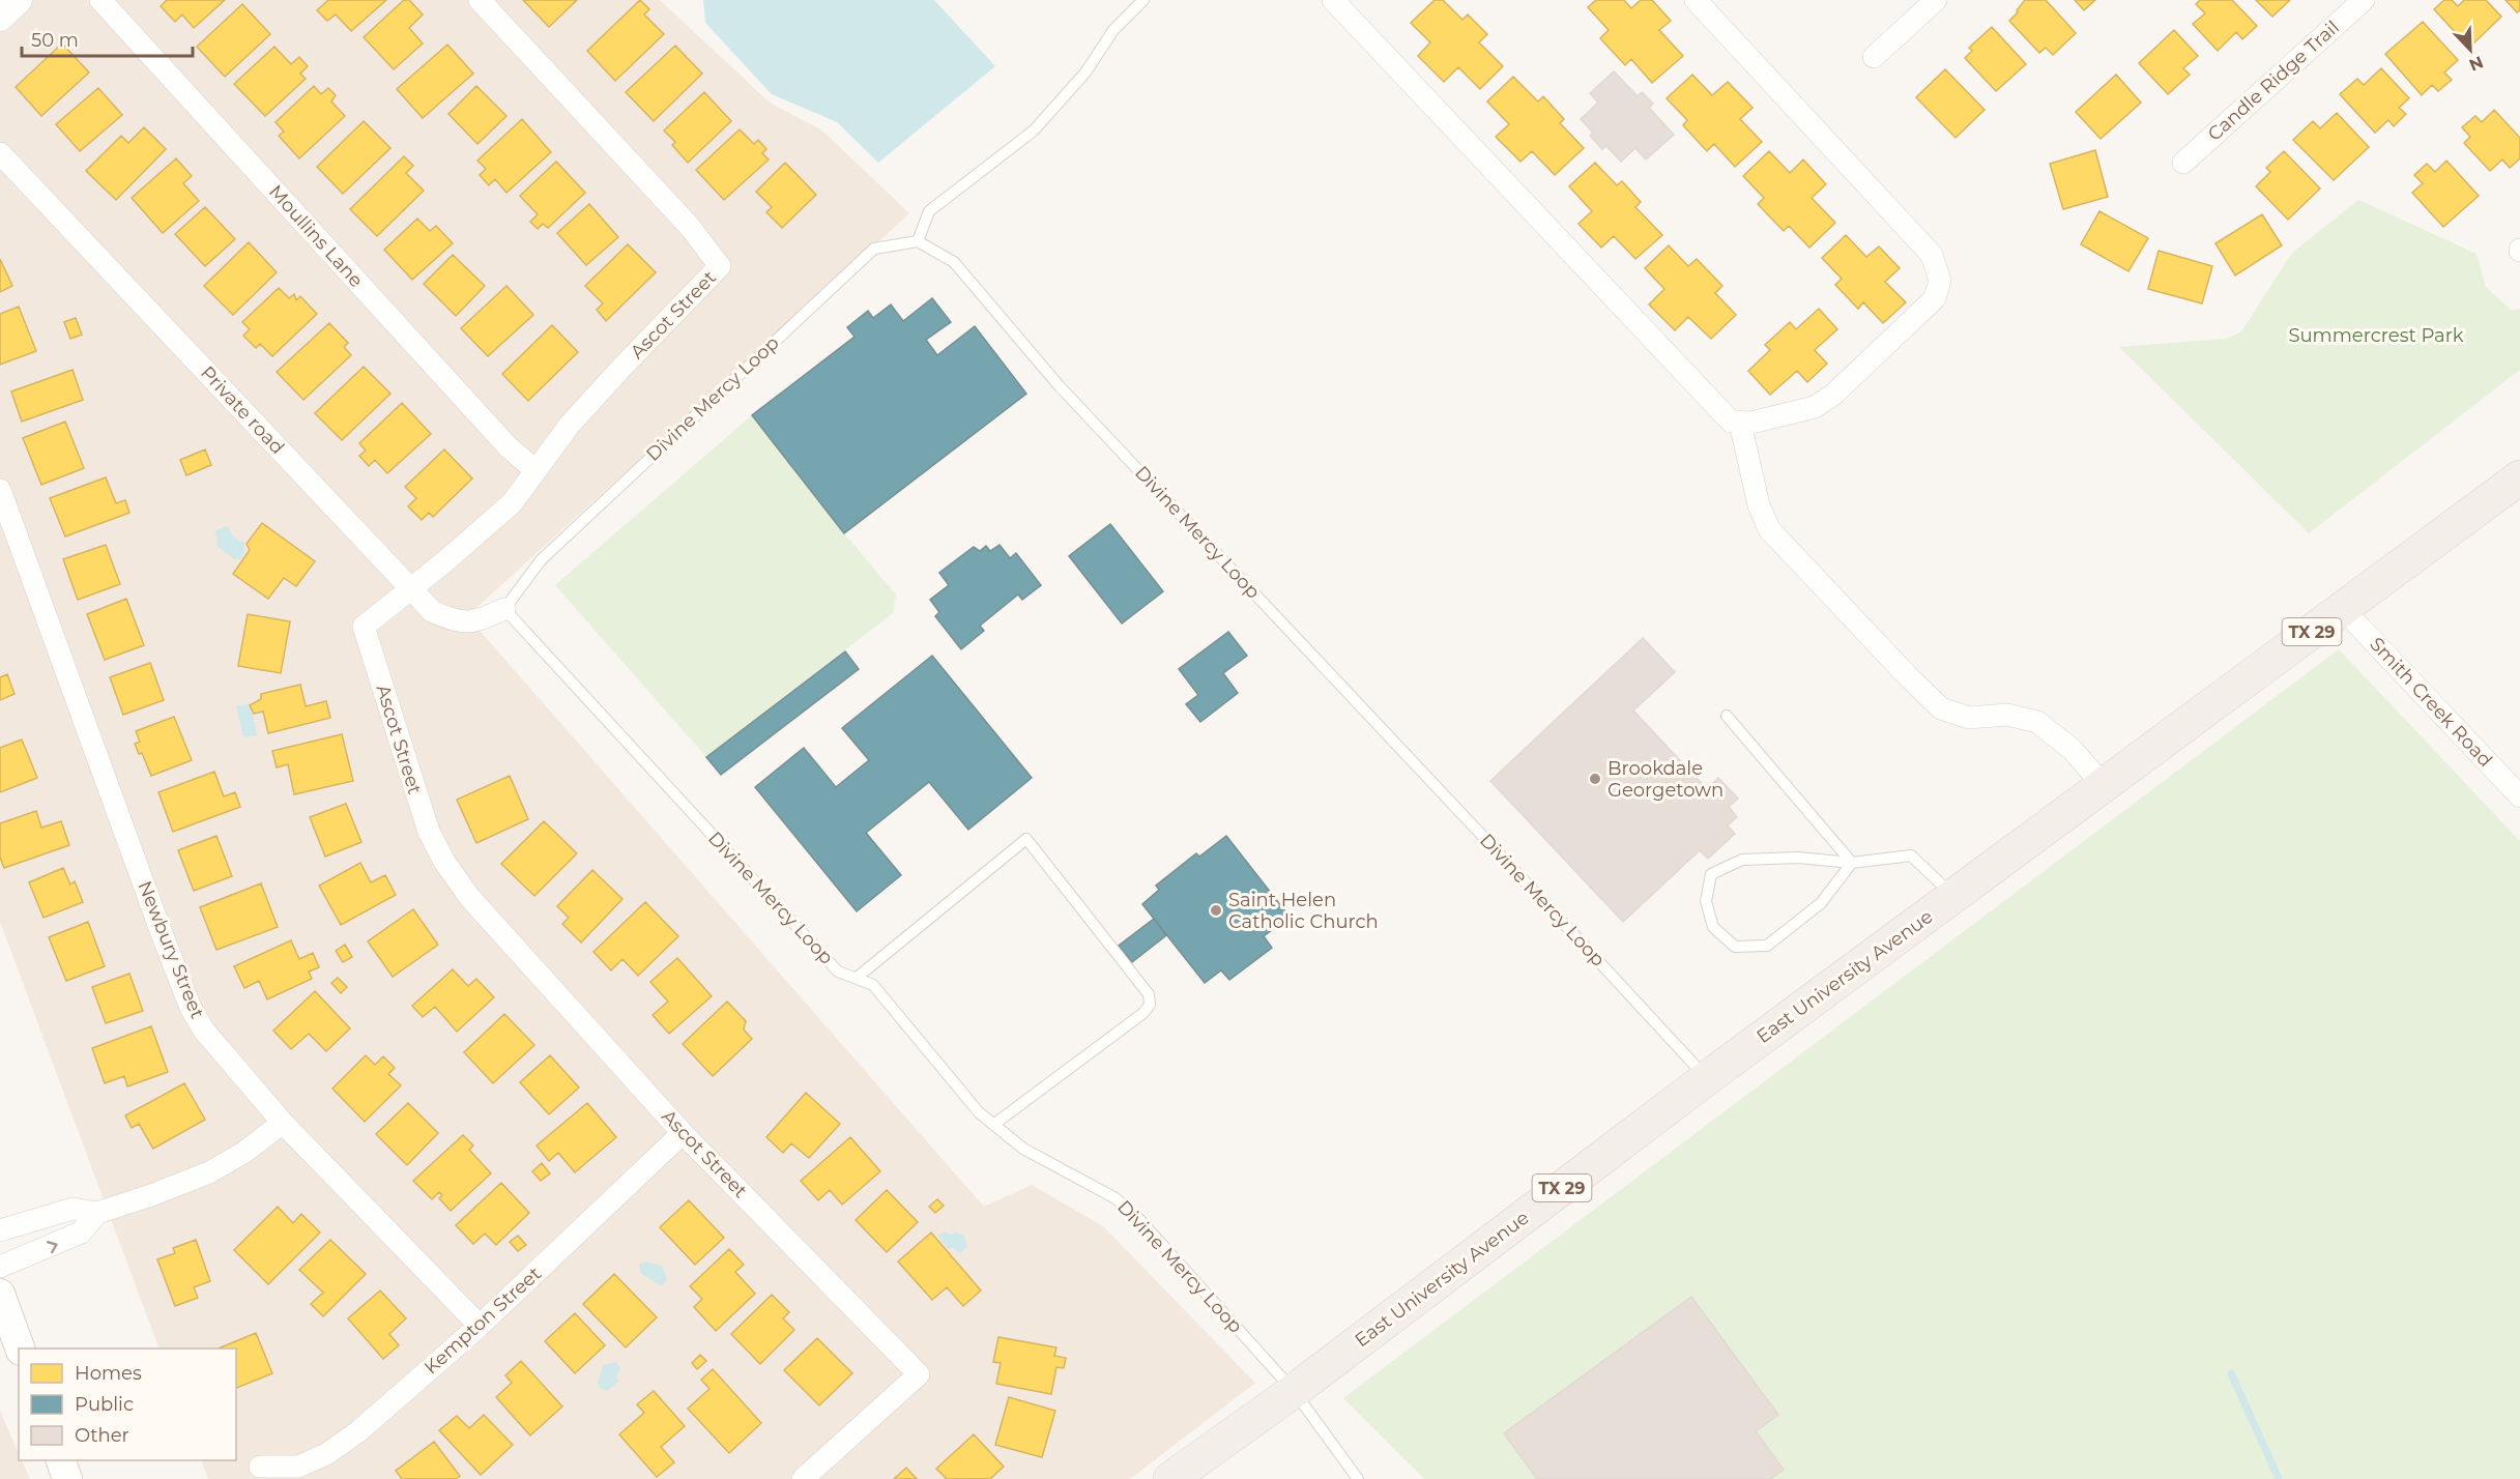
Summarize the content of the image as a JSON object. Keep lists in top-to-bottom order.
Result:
{
  "streets": {
    "main road": ["TX 29", "East University Avenue"],
    "street": [
      "Candle Ridge Trail",
      "Moullins Lane",
      "Ascot Street",
      "Private road",
      "Smith Creek Road",
      "Newbury Street",
      "Kempton Street"
    ],
    "lane": ["Divine Mercy Loop"]
  },
  "crossings": [
    ["Moullins Lane", "Ascot Street"],
    ["Ascot Street", "Private road"],
    ["Ascot Street", "Kempton Street"],
    ["Divine Mercy Loop", "Private road"],
    ["Divine Mercy Loop", "East University Avenue"],
    ["Smith Creek Road", "East University Avenue"],
    ["Newbury Street", "Kempton Street"]
  ],
  "parks": ["Summercrest Park"],
  "places": ["Brookdale Georgetown", "Saint Helen Catholic Church"],
  "legend": ["Homes", "Public", "Other"],
  "scale_bar": "50 m",
  "north": "bottom right"
}
